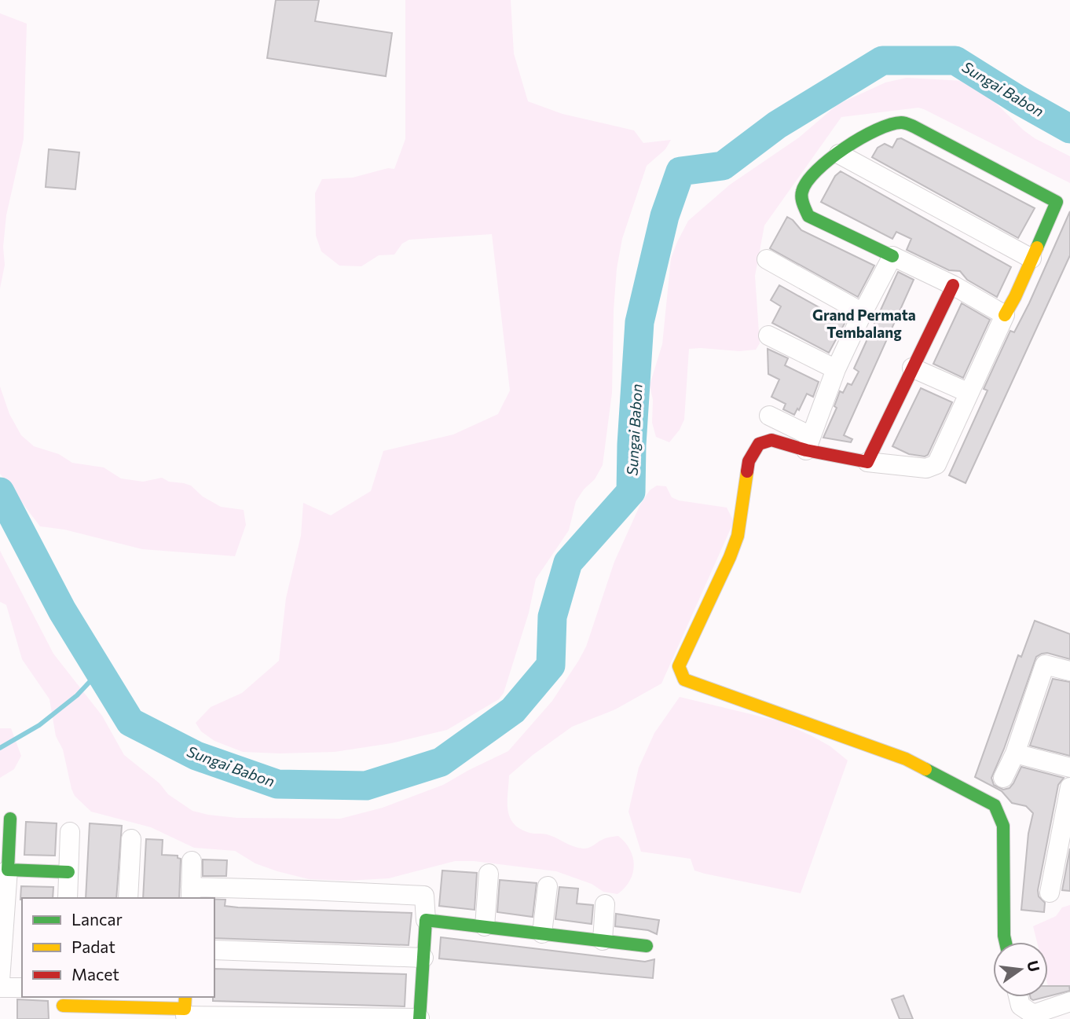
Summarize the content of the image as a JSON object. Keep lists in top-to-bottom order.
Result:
{
  "districts": ["Grand Permata Tembalang"],
  "water": ["Sungai Babon"],
  "legend": ["Lancar", "Padat", "Macet"],
  "north": "right"
}
